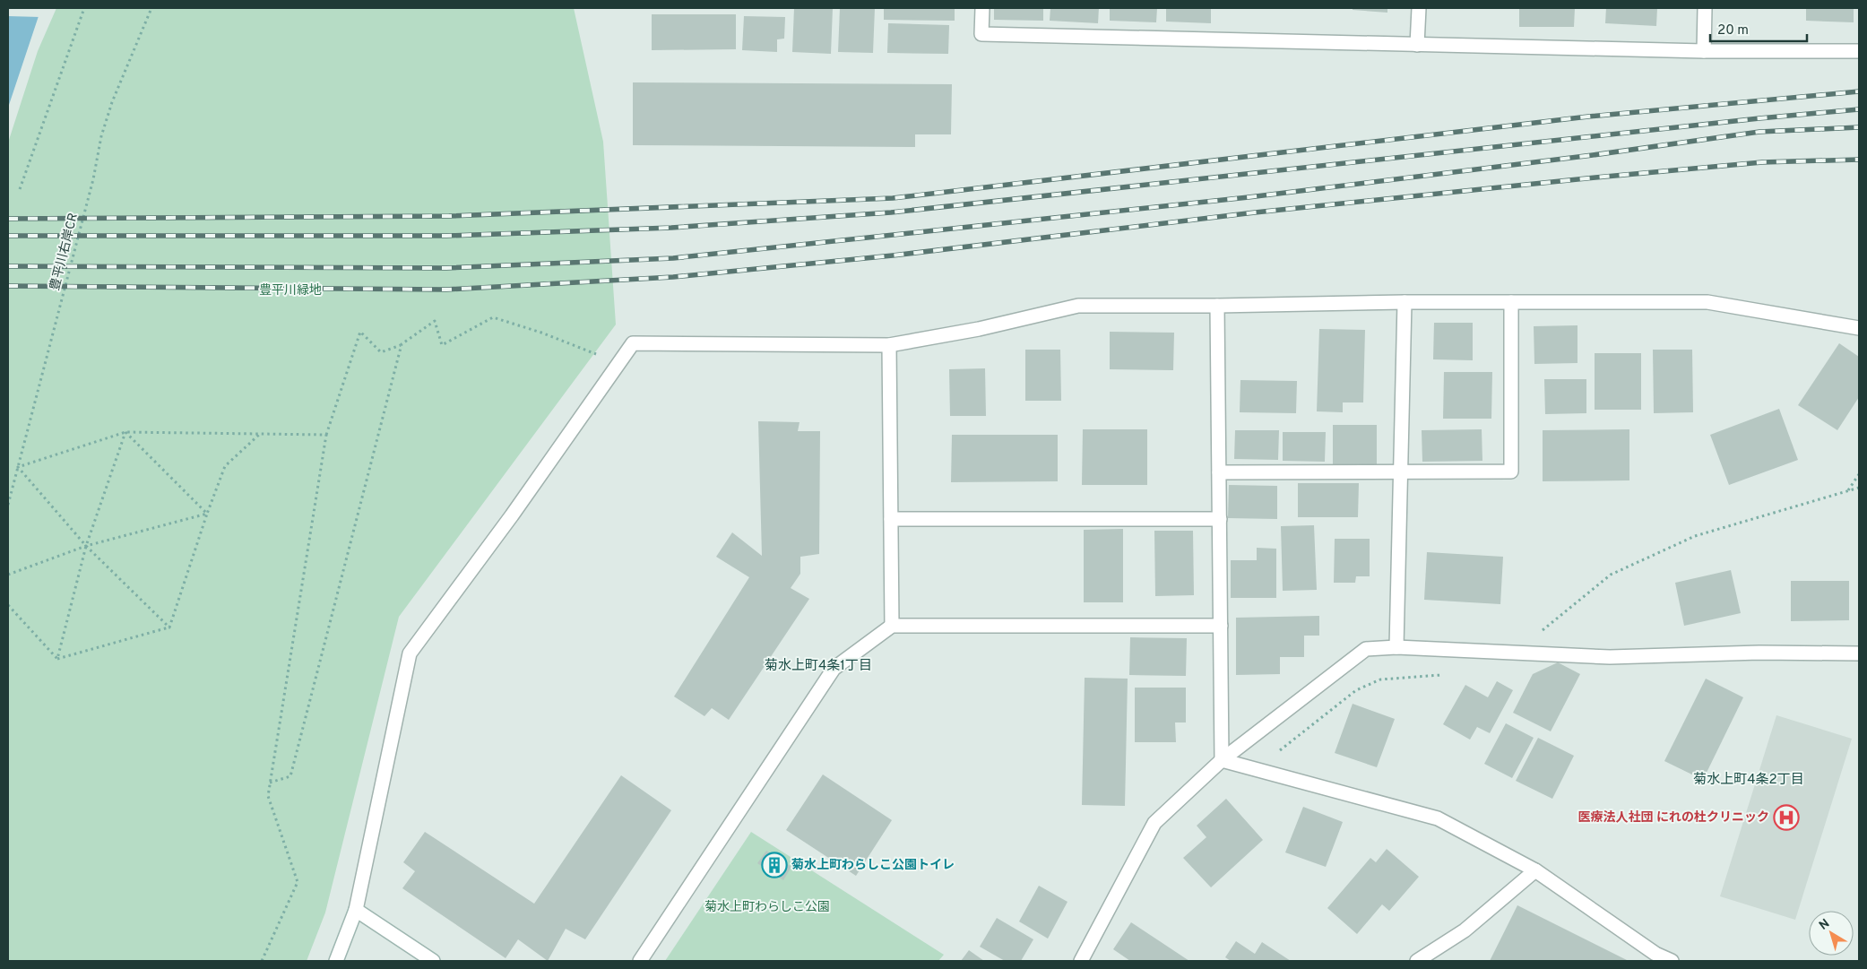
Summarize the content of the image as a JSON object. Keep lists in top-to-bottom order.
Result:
{
  "streets": {
    "path": ["豊平川右岸CR"]
  },
  "districts": ["菊水上町4条1丁目", "菊水上町4条2丁目"],
  "parks": ["豊平川緑地", "菊水上町わらしこ公園"],
  "places": {
    "hospital": ["医療法人社団 にれの杜クリニック"],
    "building": ["菊水上町わらしこ公園トイレ"]
  },
  "scale_bar": "20 m",
  "north": "top left"
}
